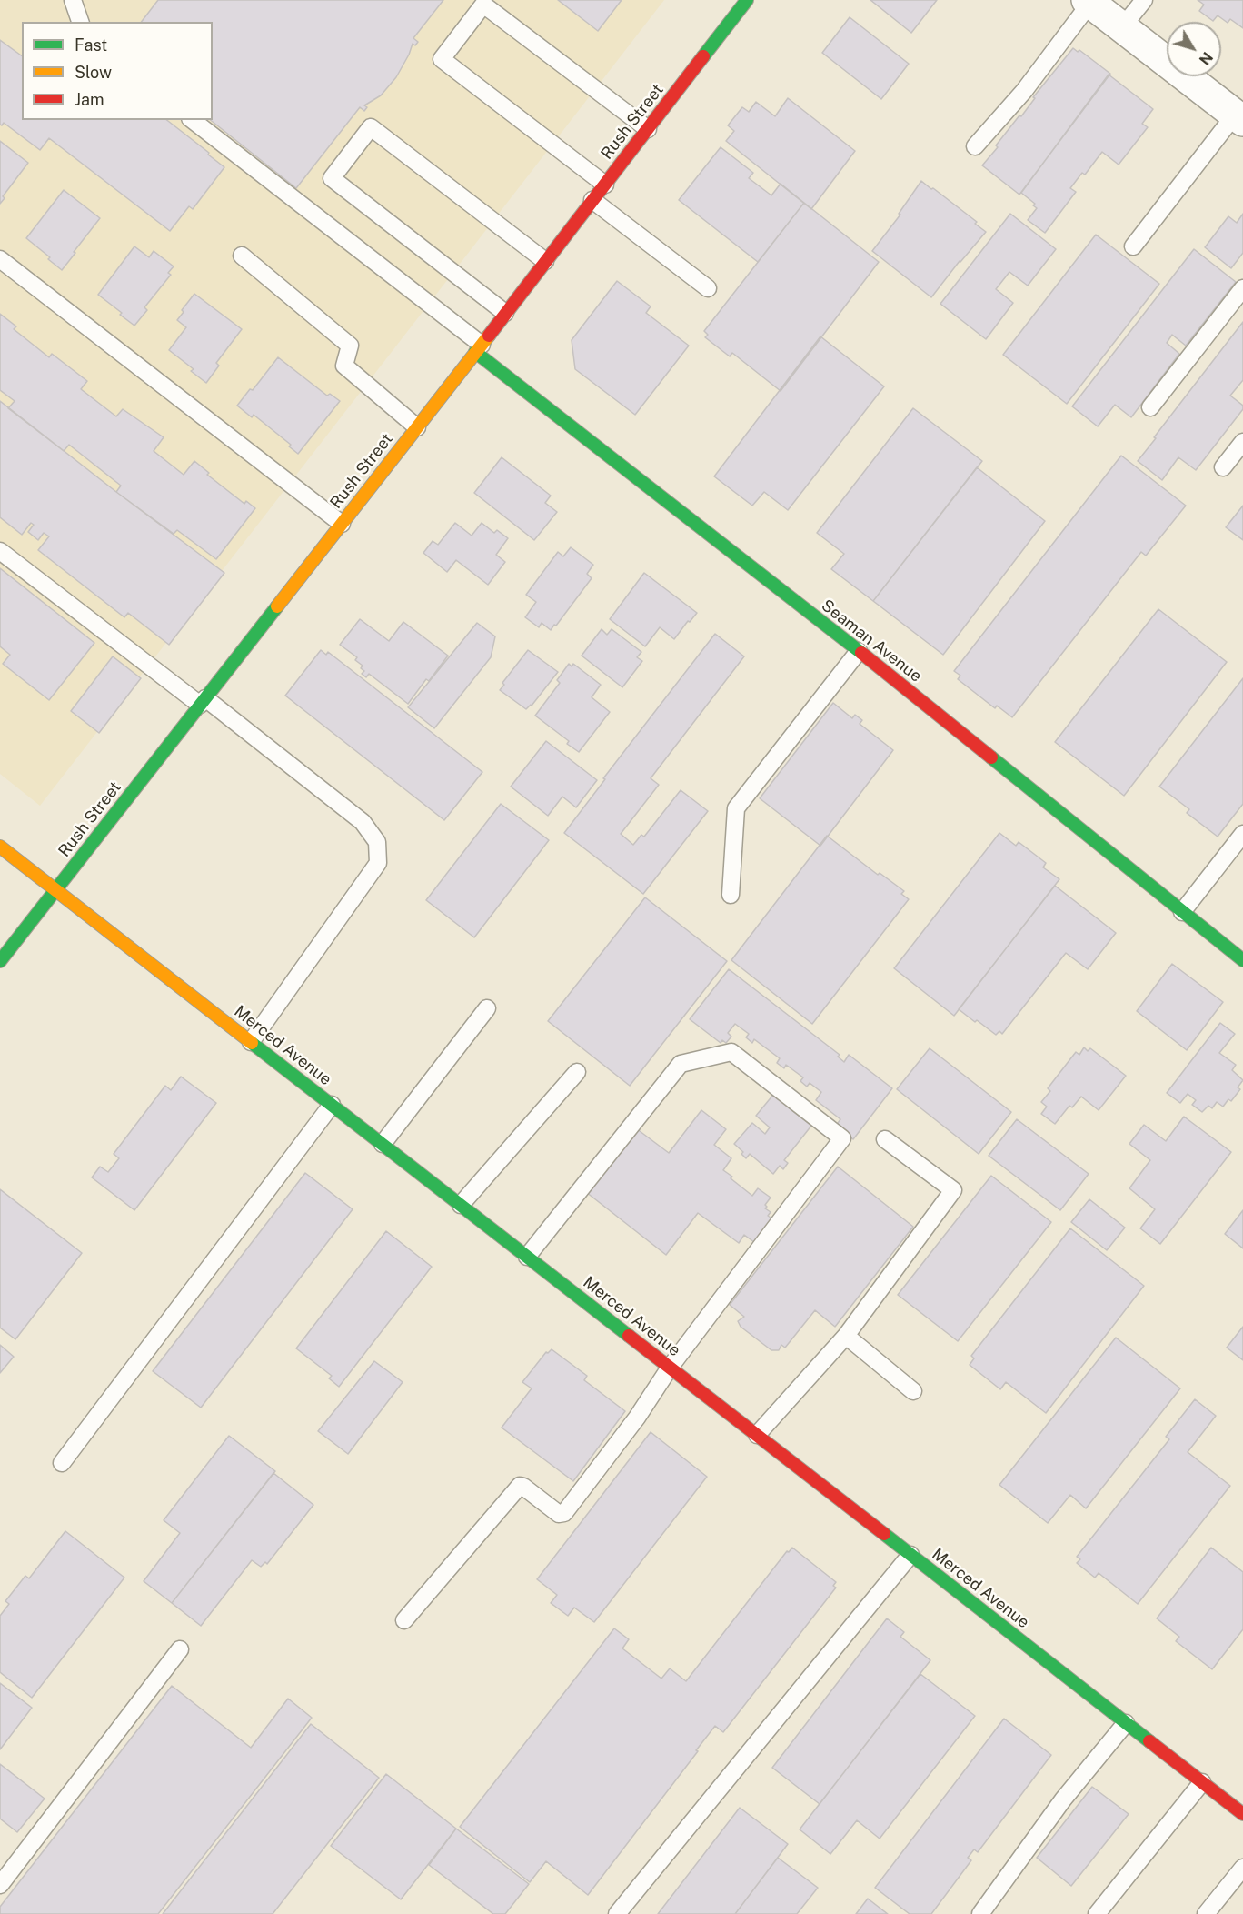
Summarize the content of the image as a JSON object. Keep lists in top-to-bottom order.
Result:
{
  "streets": {
    "street": ["Rush Street", "Seaman Avenue", "Merced Avenue"]
  },
  "crossings": [
    ["Rush Street", "Seaman Avenue"],
    ["Rush Street", "Merced Avenue"]
  ],
  "legend": ["Fast", "Slow", "Jam"],
  "north": "bottom right"
}
